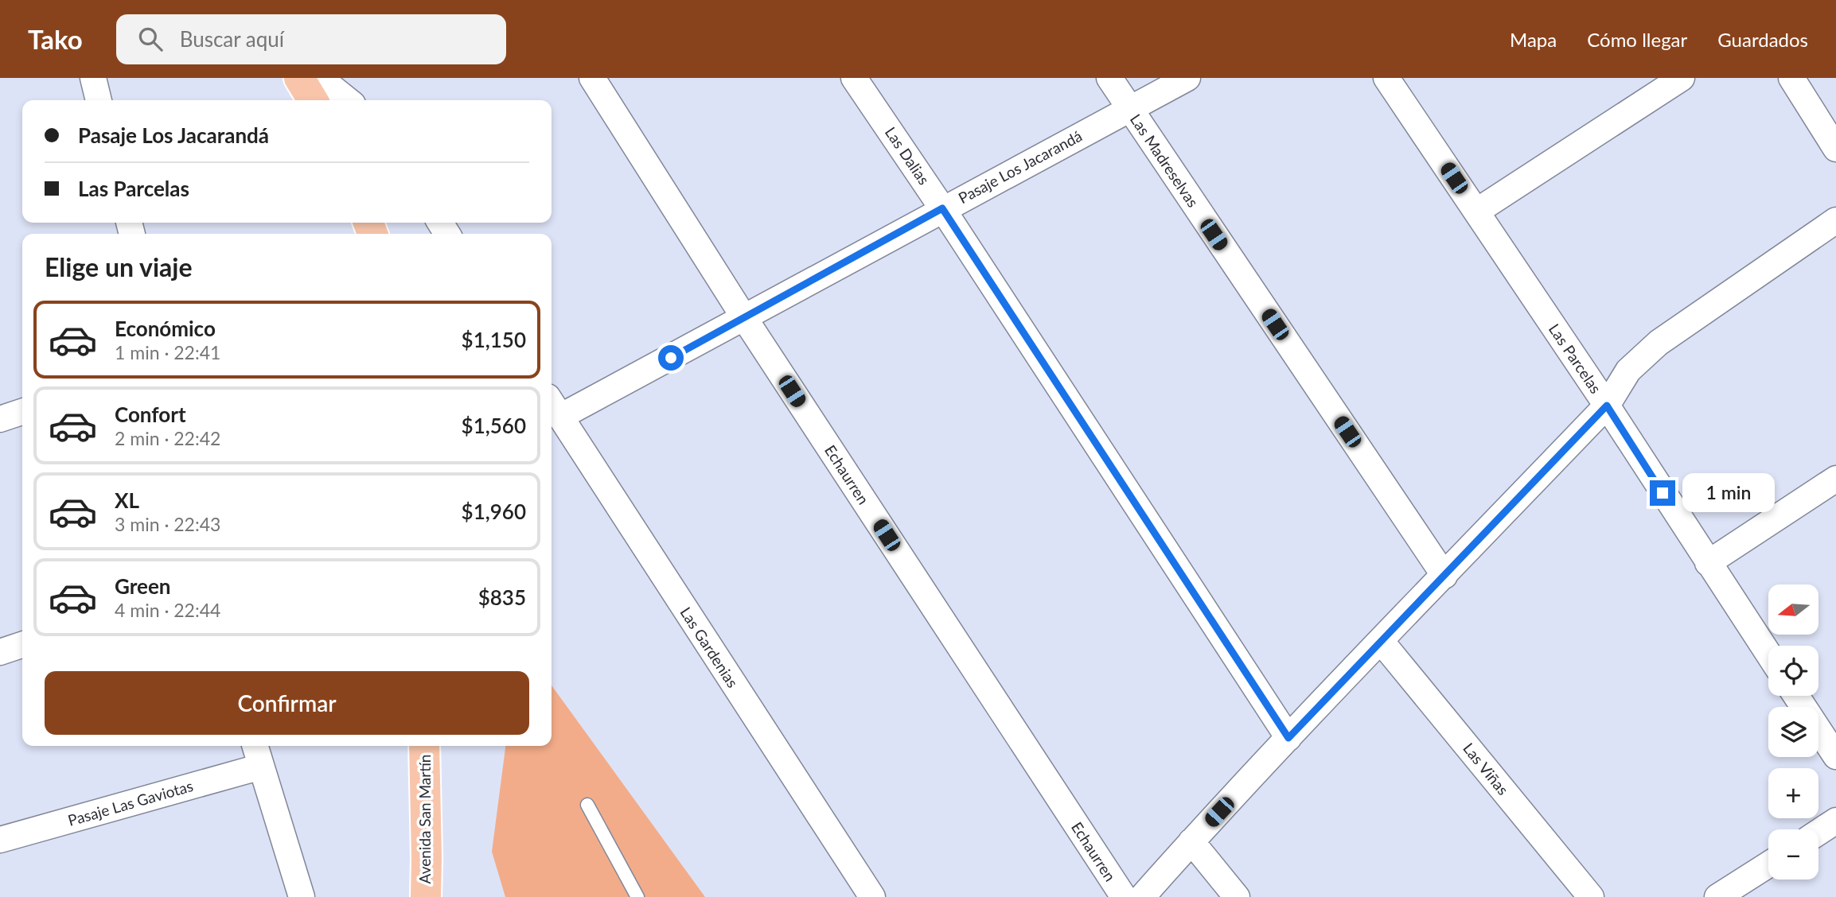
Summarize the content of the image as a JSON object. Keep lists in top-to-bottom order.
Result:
{
  "streets": {
    "main road": ["Avenida San Martín"],
    "street": [
      "Las Dalias",
      "Las Madreselvas",
      "Pasaje Los Jacarandá",
      "Las Parcelas",
      "Echaurren",
      "Las Gardenias",
      "Las Viñas",
      "Pasaje Las Gaviotas"
    ]
  },
  "crossings": [
    ["Las Dalias", "Pasaje Los Jacarandá"],
    ["Las Madreselvas", "Pasaje Los Jacarandá"],
    ["Pasaje Los Jacarandá", "Echaurren"],
    ["Pasaje Los Jacarandá", "Las Gardenias"]
  ],
  "north": "left",
  "page": {
    "header": "Tako",
    "search": "Buscar aquí",
    "nav": ["Mapa", "Cómo llegar", "Guardados"],
    "banner": ["Pasaje Los Jacarandá", "Las Parcelas"],
    "heading": "Elige un viaje",
    "list": [
      {
        "name": "Económico",
        "note": "1 min · 22:41",
        "value": "$1,150"
      },
      {
        "name": "Confort",
        "note": "2 min · 22:42",
        "value": "$1,560"
      },
      {
        "name": "XL",
        "note": "3 min · 22:43",
        "value": "$1,960"
      },
      {
        "name": "Green",
        "note": "4 min · 22:44",
        "value": "$835"
      }
    ],
    "bubble": "1 min",
    "map_buttons": ["+", "−"],
    "buttons": "Confirmar"
  }
}
